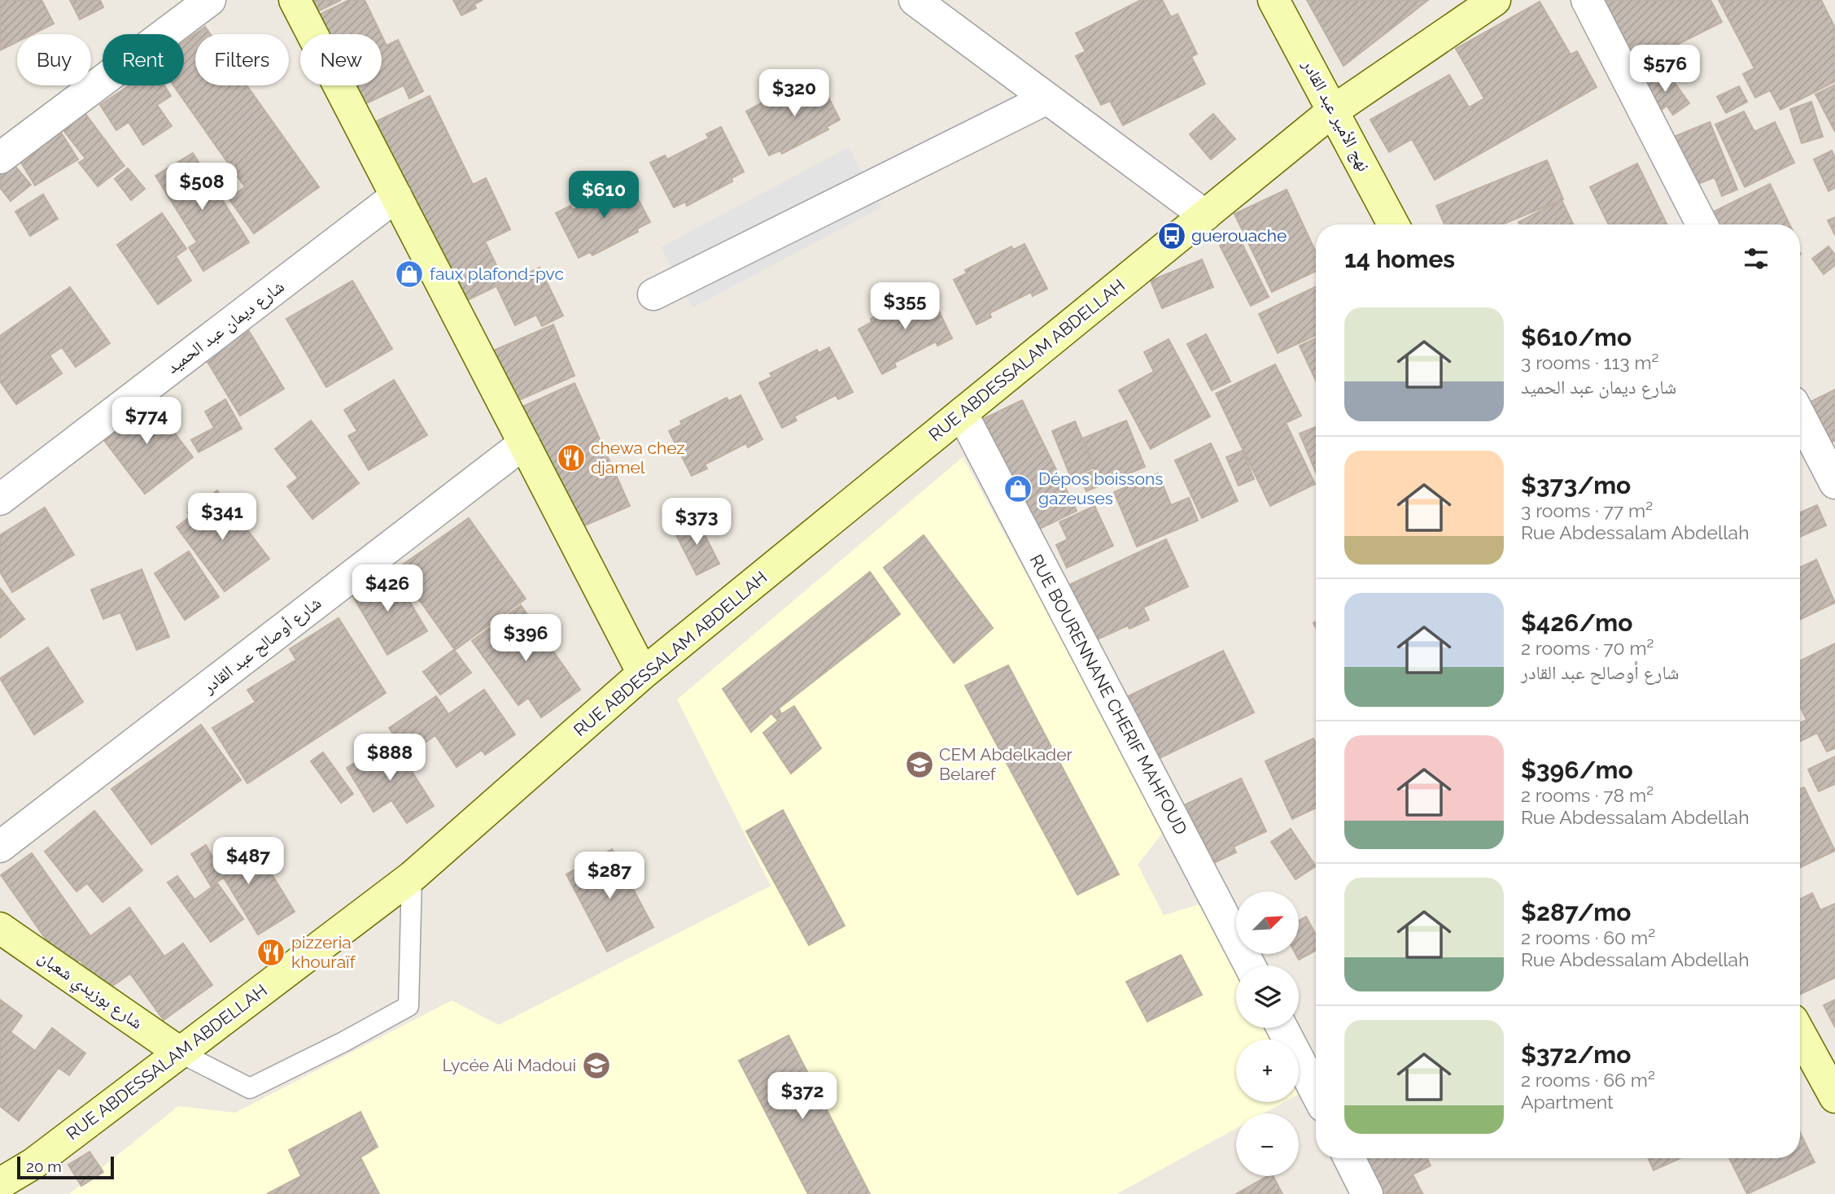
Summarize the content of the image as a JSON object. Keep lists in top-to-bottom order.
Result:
{
  "streets": {
    "main road": ["نهج الأمير عبد القادر", "RUE ABDESSALAM ABDELLAH", "شارع بوزيدي شعبان"],
    "street": ["شارع ديمان عبد الحميد", "شارع أوصالح عبد القادر", "RUE BOURENNANE CHERIF MAHFOUD"]
  },
  "crossings": [
    ["نهج الأمير عبد القادر", "RUE ABDESSALAM ABDELLAH"],
    ["RUE ABDESSALAM ABDELLAH", "RUE BOURENNANE CHERIF MAHFOUD"],
    ["RUE ABDESSALAM ABDELLAH", "شارع بوزيدي شعبان"]
  ],
  "places": {
    "bus stop": ["guerouache"],
    "shop": ["faux plafond-pvc", "Dépos boissons gazeuses"],
    "restaurant": ["chewa chez djamel", "pizzeria khouraïf"],
    "school or university": ["CEM Abdelkader Belaref", "Lycée Ali Madoui"]
  },
  "scale_bar": "20 m",
  "north": "top right",
  "page": {
    "chip": [
      "Buy",
      "Rent",
      "Filters",
      "New"
    ],
    "price": [
      "$576",
      "$320",
      "$508",
      "$610",
      "$355",
      "$774",
      "$341",
      "$373",
      "$426",
      "$396",
      "$888",
      "$487",
      "$287",
      "$372"
    ],
    "heading": "14 homes",
    "list": [
      {
        "name": "$610/mo",
        "note": "3 rooms · 113 m² · شارع ديمان عبد الحميد"
      },
      {
        "name": "$373/mo",
        "note": "3 rooms · 77 m² · Rue Abdessalam Abdellah"
      },
      {
        "name": "$426/mo",
        "note": "2 rooms · 70 m² · شارع أوصالح عبد القادر"
      },
      {
        "name": "$396/mo",
        "note": "2 rooms · 78 m² · Rue Abdessalam Abdellah"
      },
      {
        "name": "$287/mo",
        "note": "2 rooms · 60 m² · Rue Abdessalam Abdellah"
      },
      {
        "name": "$372/mo",
        "note": "2 rooms · 66 m² · Apartment"
      }
    ],
    "map_buttons": ["+", "−"],
    "scale": "20 m"
  }
}
